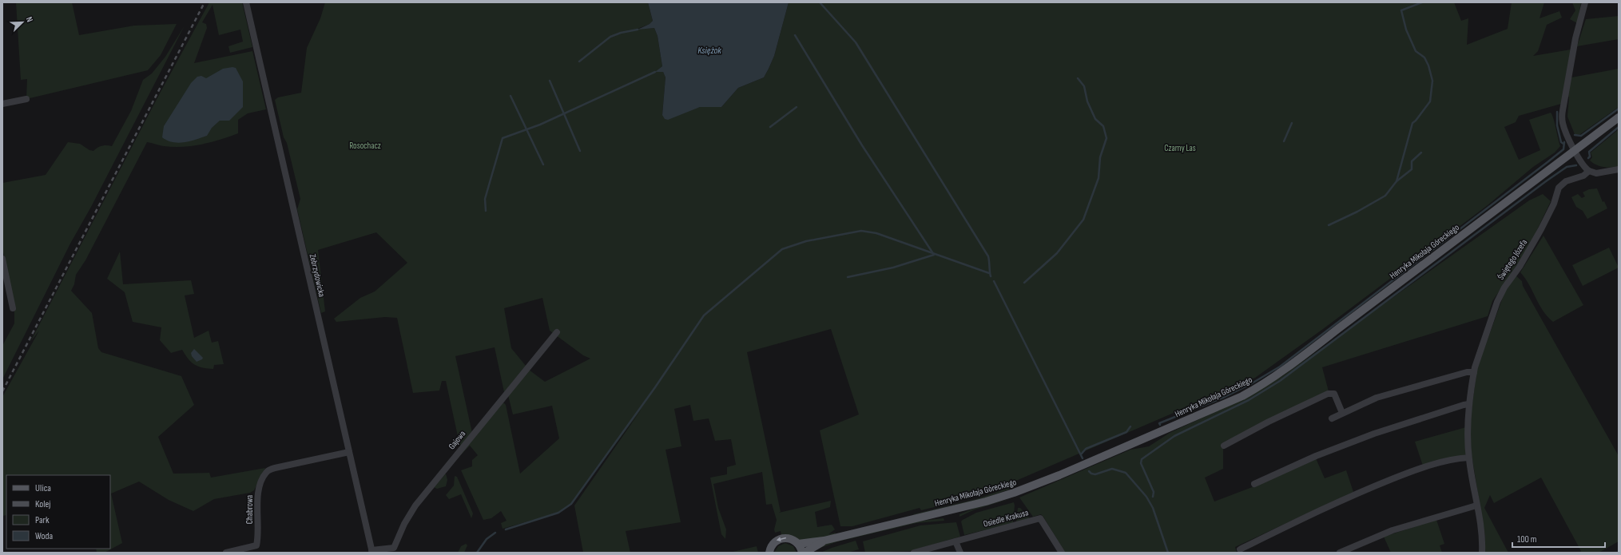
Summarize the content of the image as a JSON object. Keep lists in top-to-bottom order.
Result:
{
  "streets": {
    "main road": ["Henryka Mikołaja Góreckiego"],
    "street": [
      "Świętego Józefa",
      "Zebrzydowicka",
      "Gajowa",
      "Chabrowa",
      "Osiedle Krakusa"
    ]
  },
  "crossings": [
    ["Zebrzydowicka", "Gajowa"],
    ["Zebrzydowicka", "Chabrowa"]
  ],
  "water": ["Księżok"],
  "parks": ["Rosochacz", "Czarny Las"],
  "legend": [
    "Ulica",
    "Kolej",
    "Park",
    "Woda"
  ],
  "scale_bar": "100 m",
  "north": "top right"
}
